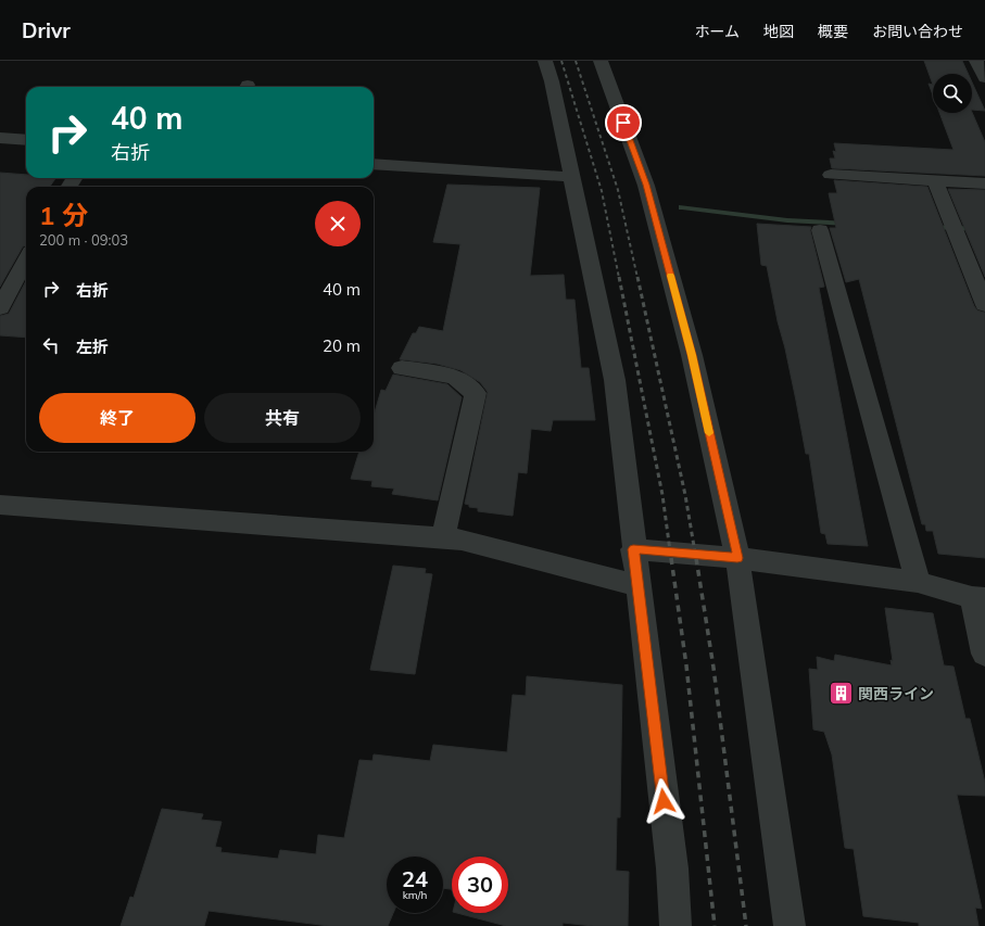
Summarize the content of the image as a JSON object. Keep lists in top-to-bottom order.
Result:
{
  "places": {
    "building": ["関西ライン"]
  },
  "page": {
    "header": "Drivr",
    "nav": [
      "ホーム",
      "地図",
      "概要",
      "お問い合わせ"
    ],
    "turn": ["40 m", "右折"],
    "heading": ["1 分", "200 m · 09:03"],
    "list": [
      {
        "name": "右折",
        "value": "40 m"
      },
      {
        "name": "左折",
        "value": "20 m"
      }
    ],
    "buttons": ["終了", "共有"],
    "speed": "24 km/h",
    "limit": "30"
  }
}
